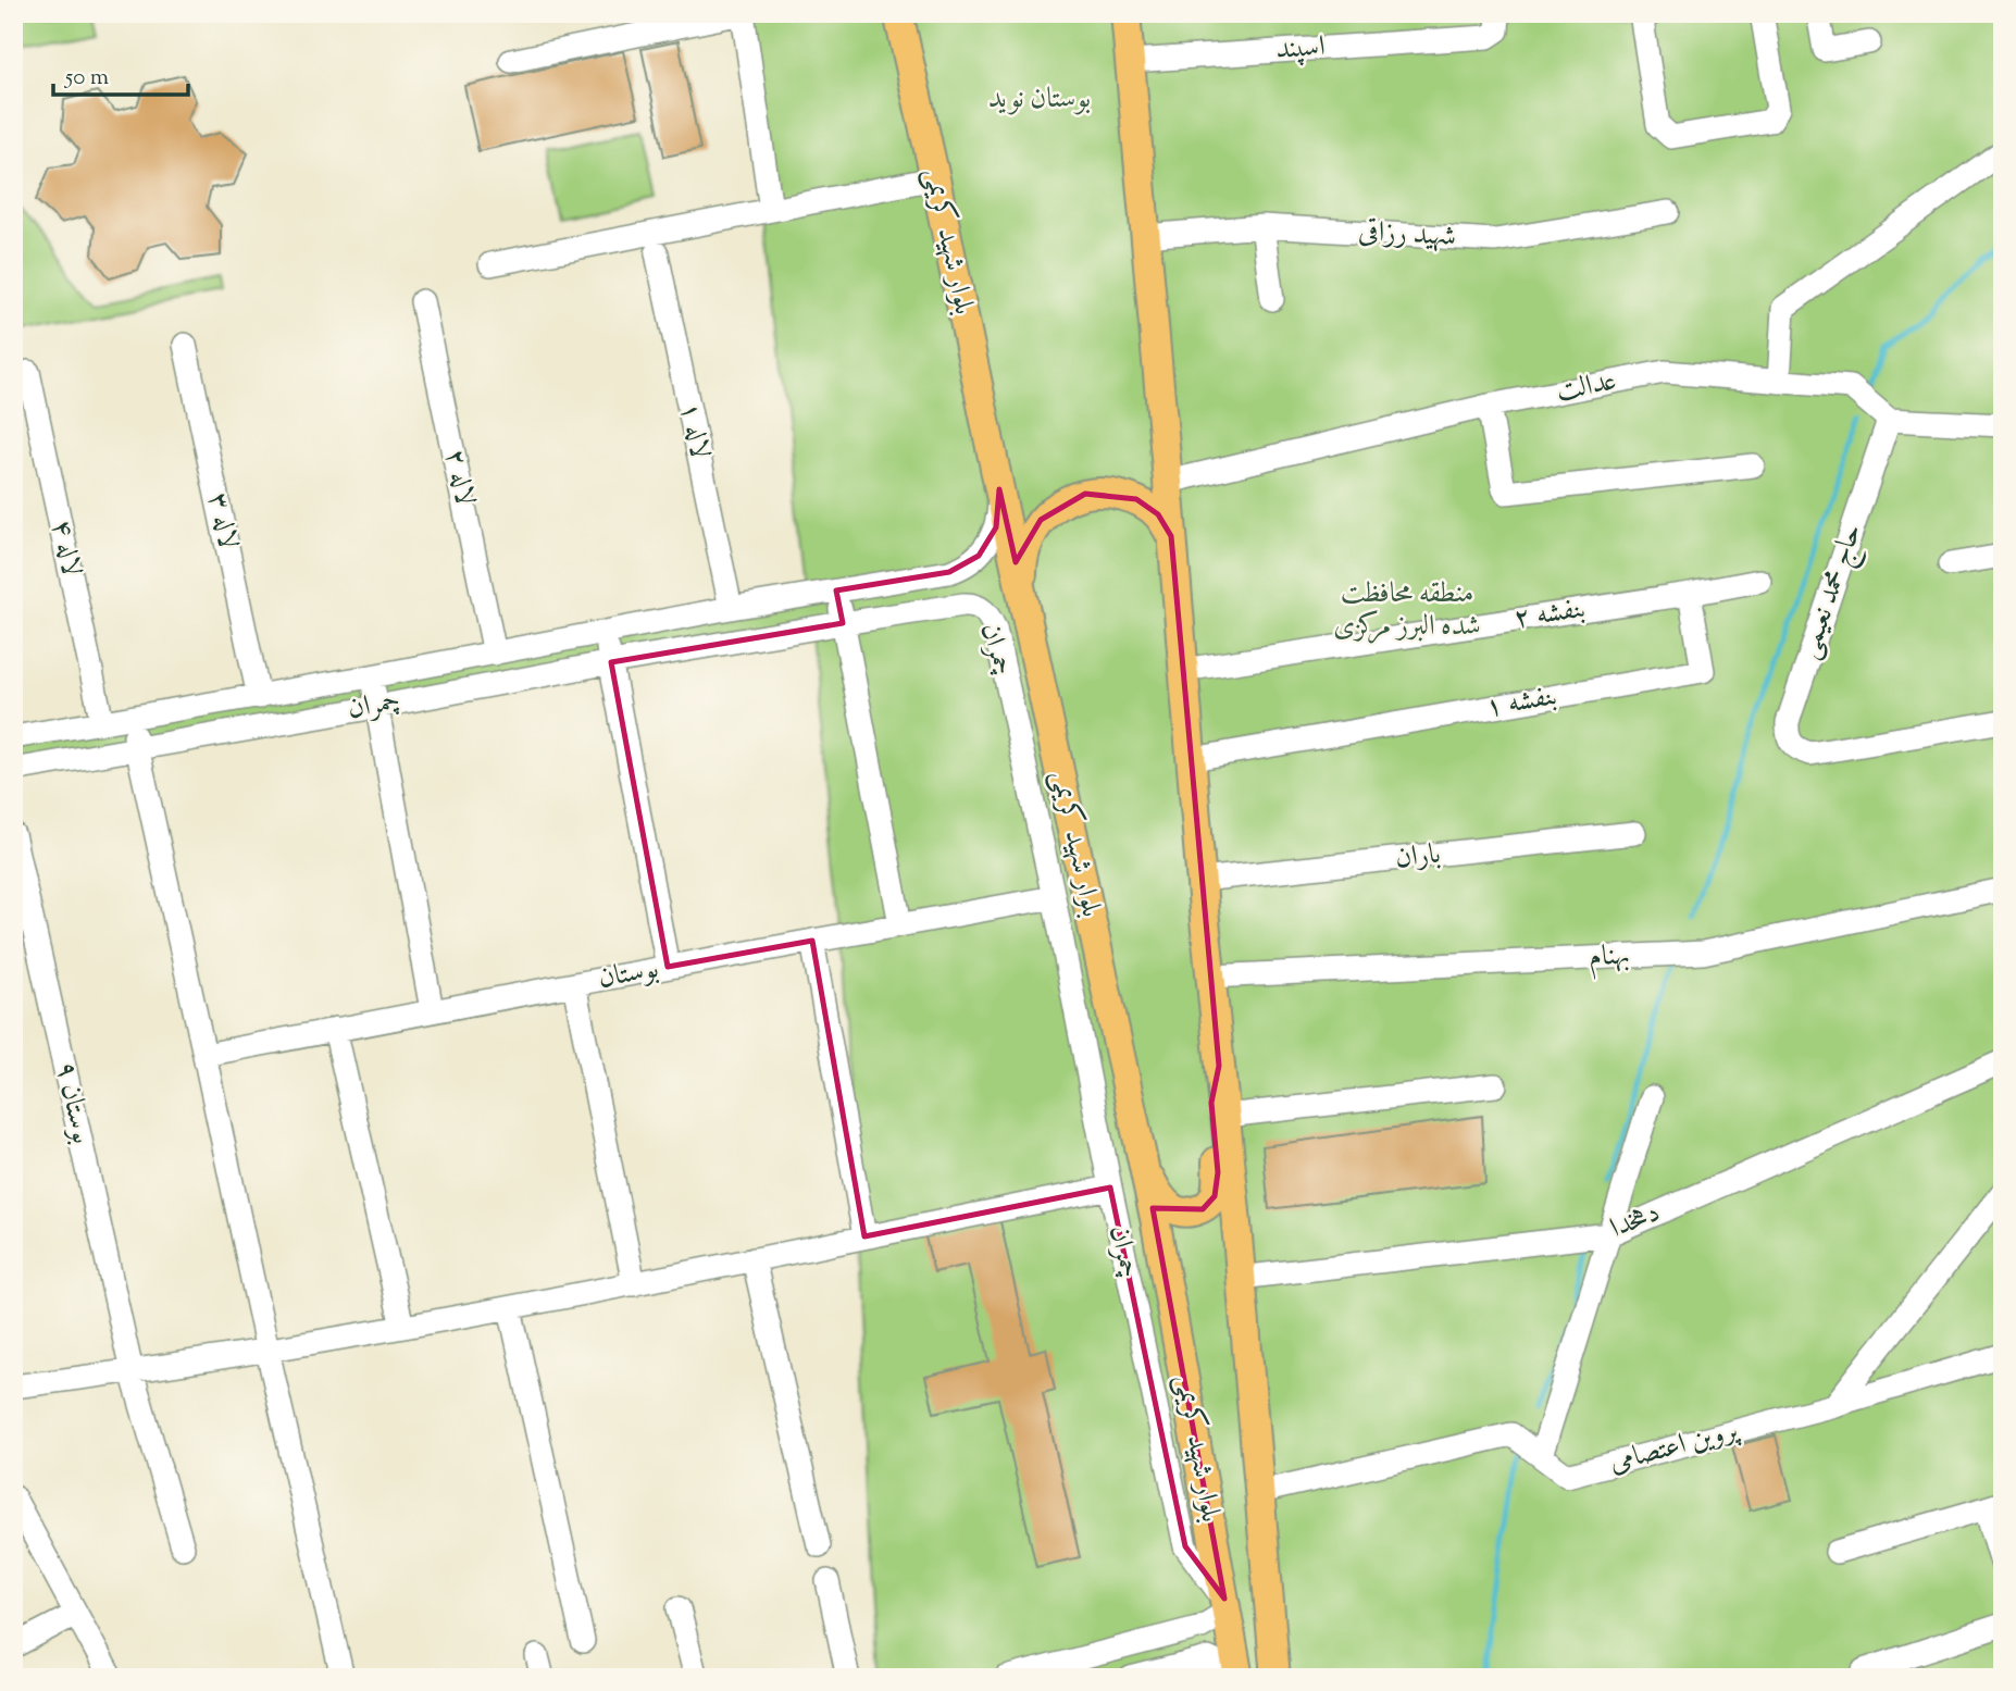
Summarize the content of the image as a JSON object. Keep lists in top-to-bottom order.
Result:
{
  "streets": {
    "main road": ["بلوار شهید کریمی"],
    "street": [
      "اسپند",
      "شهید رزاقی",
      "عدالت",
      "لاله ۱",
      "لاله ۲",
      "لاله ۳",
      "لاله ۴",
      "حاج محمد نعیمی",
      "بنفشه ۲",
      "چمران",
      "بنفشه ۱",
      "باران",
      "بهنام",
      "بوستان",
      "بوستان ۹",
      "دهخدا",
      "پروین اعتصامی"
    ]
  },
  "crossings": [
    ["اسپند", "بلوار شهید کریمی"],
    ["شهید رزاقی", "بلوار شهید کریمی"],
    ["بلوار شهید کریمی", "عدالت"],
    ["بلوار شهید کریمی", "بنفشه ۲"],
    ["بلوار شهید کریمی", "چمران"],
    ["بلوار شهید کریمی", "بنفشه ۱"],
    ["بلوار شهید کریمی", "باران"],
    ["بلوار شهید کریمی", "بهنام"],
    ["بلوار شهید کریمی", "دهخدا"],
    ["بلوار شهید کریمی", "پروین اعتصامی"],
    ["عدالت", "حاج محمد نعیمی"],
    ["لاله ۱", "چمران"],
    ["لاله ۲", "چمران"],
    ["لاله ۳", "چمران"],
    ["لاله ۴", "چمران"],
    ["بنفشه ۲", "بنفشه ۱"],
    ["چمران", "بوستان"]
  ],
  "parks": ["بوستان نوید", "منطقه محافظت شده البرز مرکزی"],
  "scale_bar": "50 m"
}
